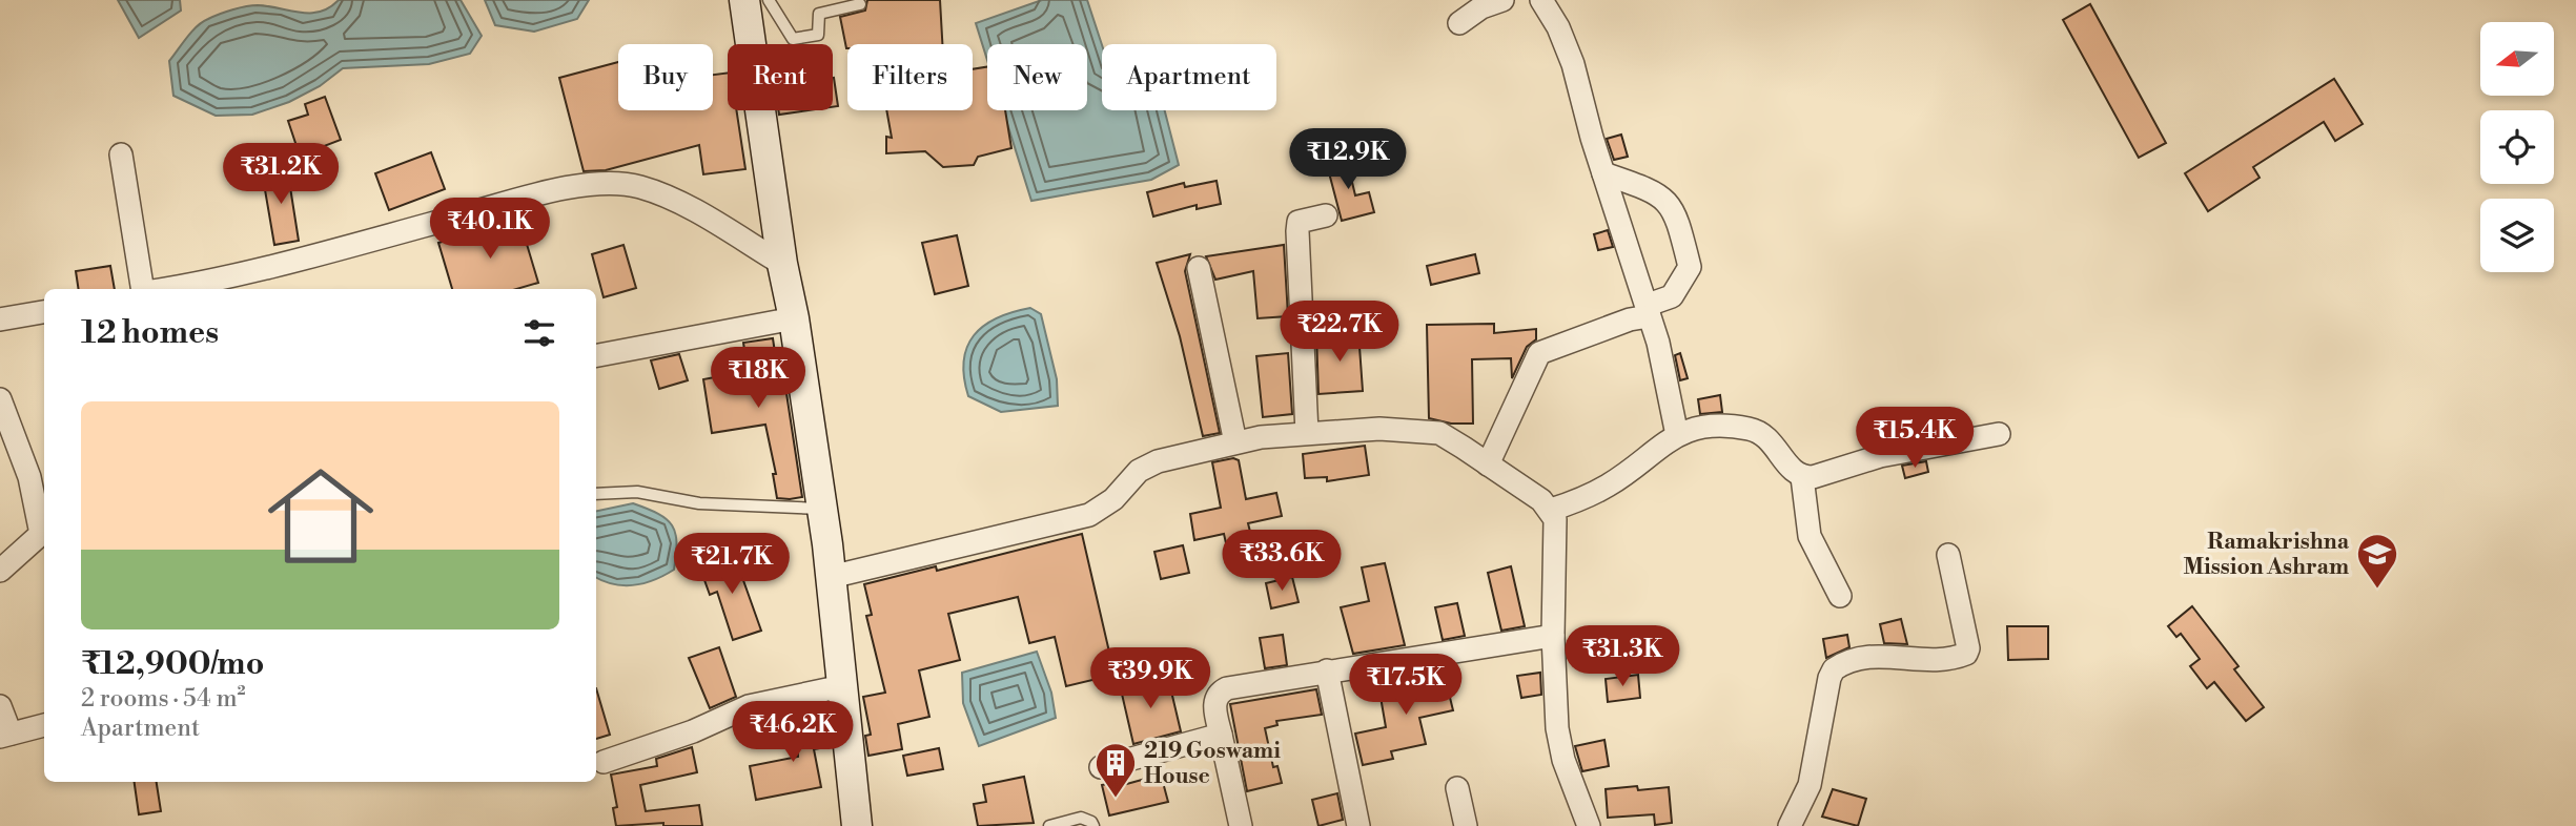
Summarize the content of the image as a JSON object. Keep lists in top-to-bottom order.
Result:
{
  "places": {
    "school or university": ["Ramakrishna Mission Ashram"],
    "building": ["219 Goswami House"]
  },
  "north": "left",
  "page": {
    "chip": [
      "Buy",
      "Rent",
      "Filters",
      "New",
      "Apartment"
    ],
    "price": [
      "₹12.9K",
      "₹31.2K",
      "₹40.1K",
      "₹22.7K",
      "₹18K",
      "₹15.4K",
      "₹33.6K",
      "₹21.7K",
      "₹31.3K",
      "₹39.9K",
      "₹17.5K",
      "₹46.2K"
    ],
    "heading": "12 homes",
    "list": [
      {
        "name": "₹12,900/mo",
        "note": "2 rooms · 54 m² · Apartment"
      }
    ]
  }
}
